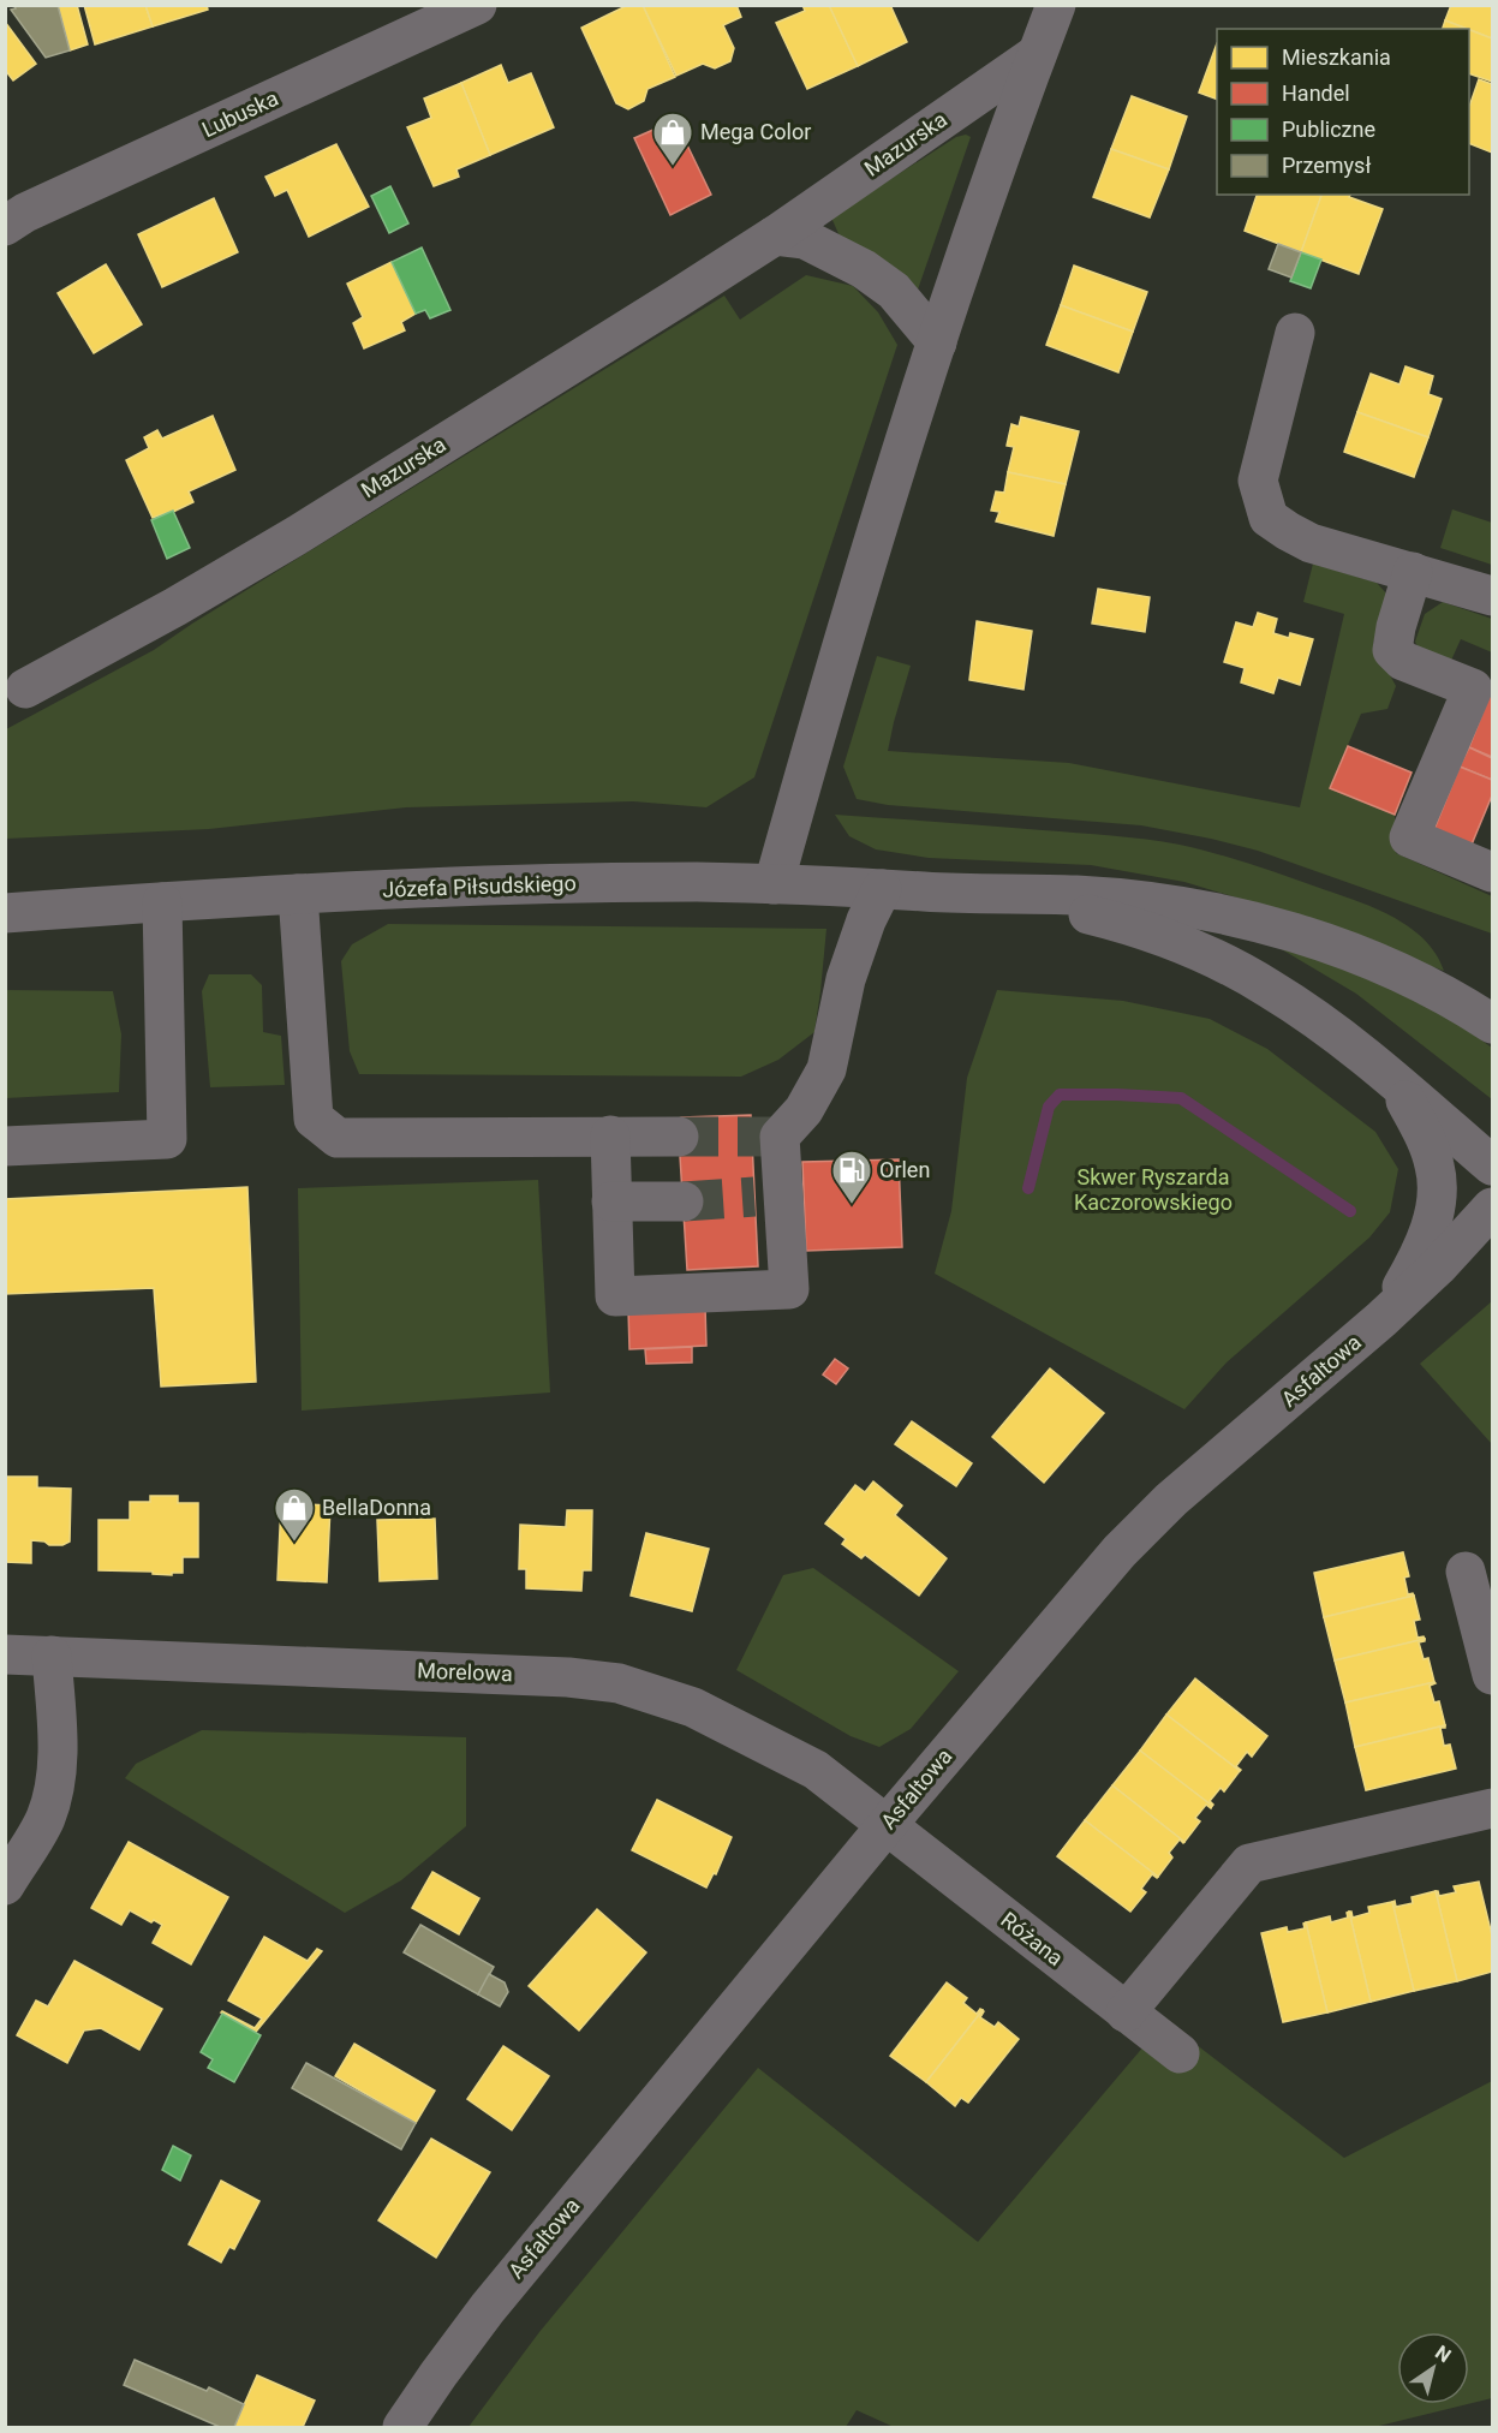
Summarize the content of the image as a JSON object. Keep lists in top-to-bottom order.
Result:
{
  "streets": {
    "street": [
      "Lubuska",
      "Mazurska",
      "Józefa Piłsudskiego",
      "Asfaltowa",
      "Morelowa",
      "Różana"
    ]
  },
  "crossings": [
    ["Józefa Piłsudskiego", "Asfaltowa"],
    ["Asfaltowa", "Morelowa"],
    ["Asfaltowa", "Różana"],
    ["Morelowa", "Różana"]
  ],
  "parks": ["Skwer Ryszarda Kaczorowskiego"],
  "places": {
    "shop": ["Mega Color", "BellaDonna"],
    "fuel station": ["Orlen"]
  },
  "legend": [
    "Mieszkania",
    "Handel",
    "Publiczne",
    "Przemysł"
  ],
  "north": "top right"
}
